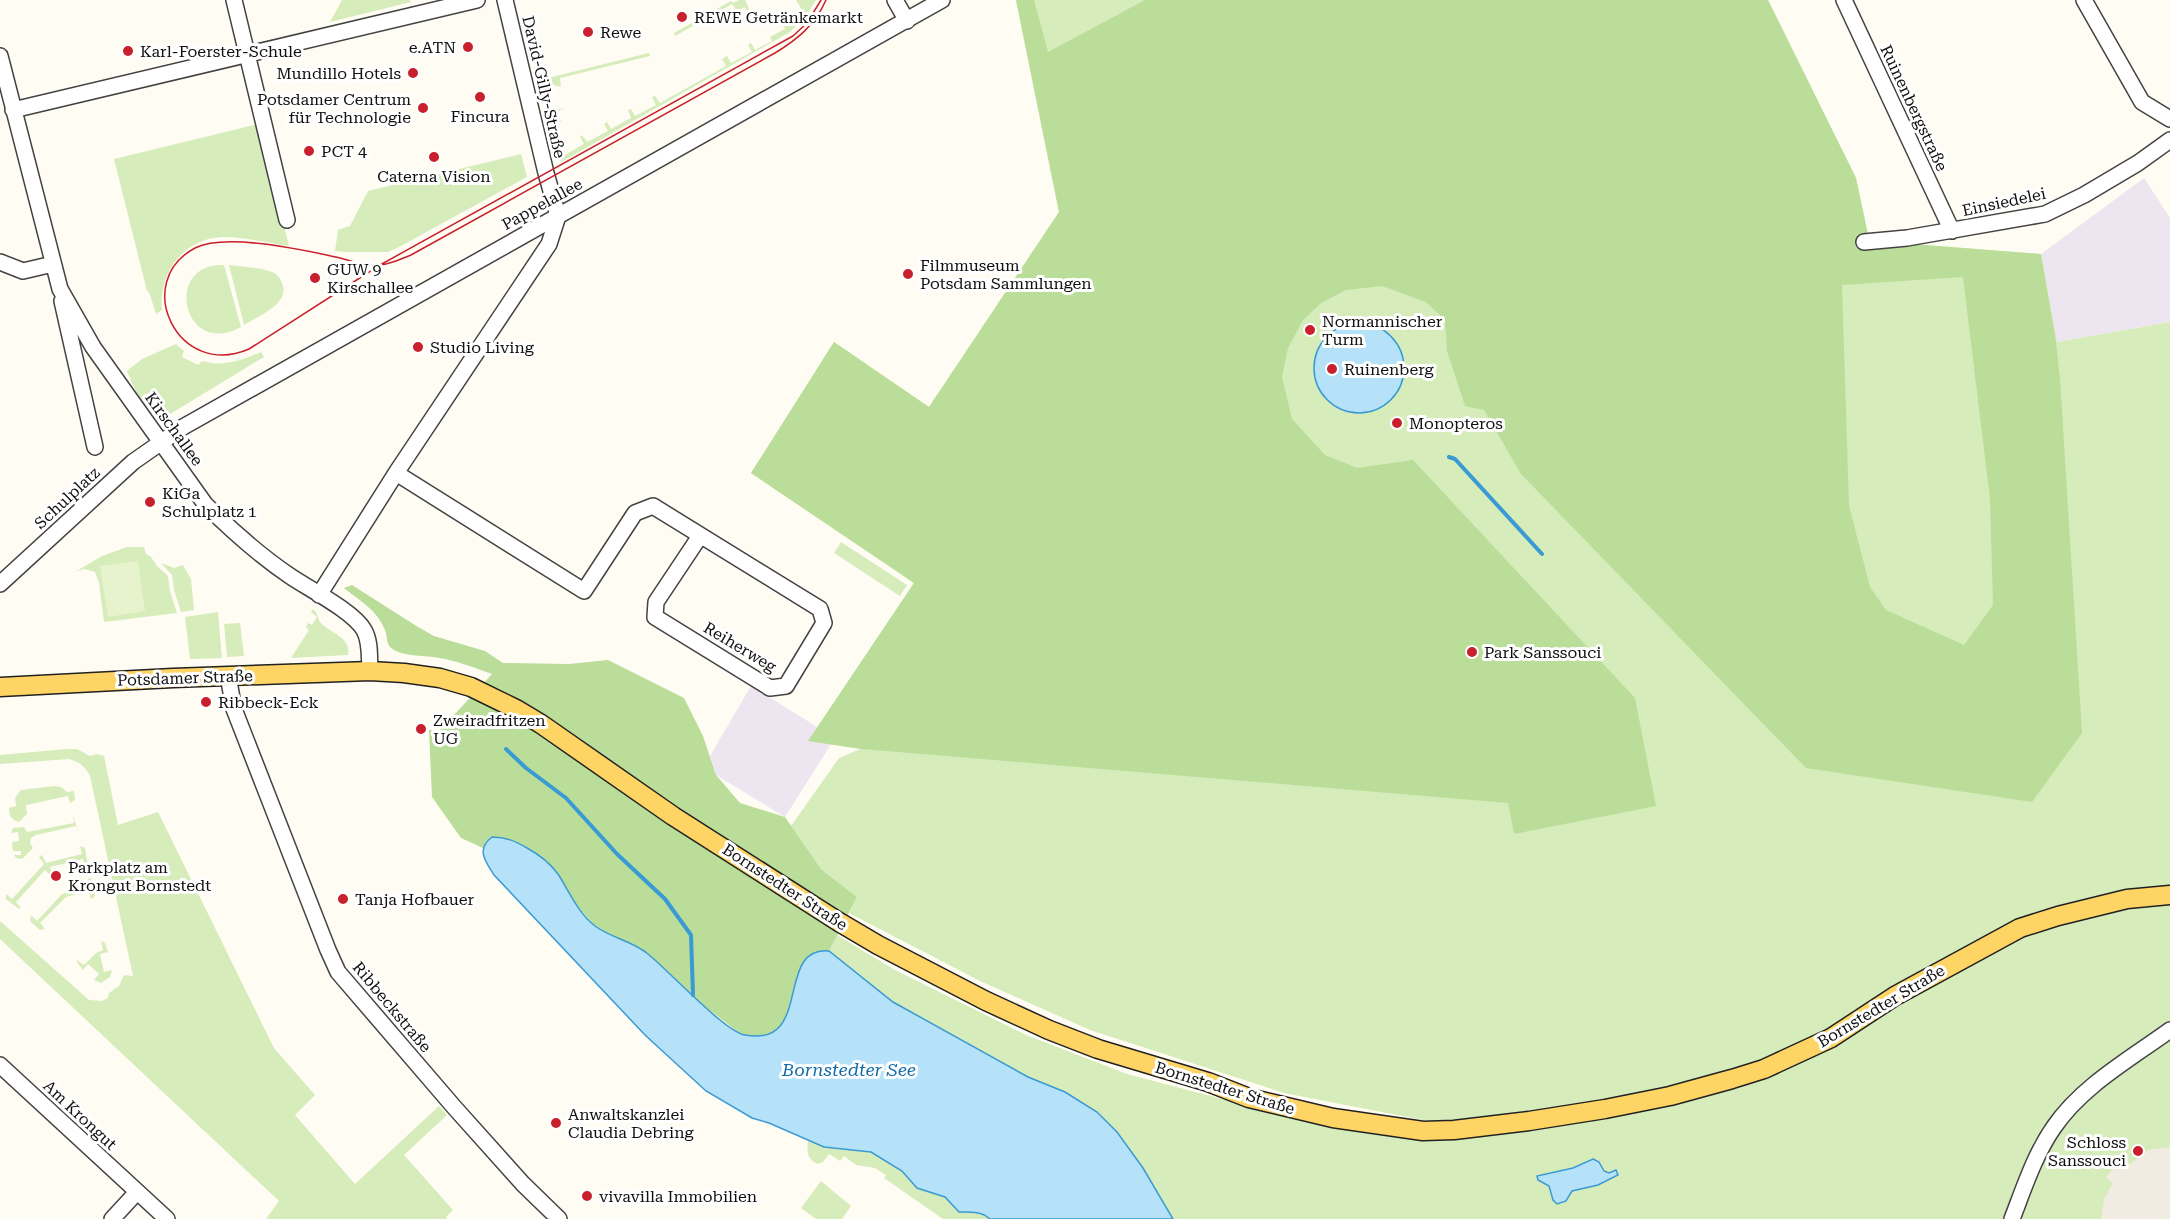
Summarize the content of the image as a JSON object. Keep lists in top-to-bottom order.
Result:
{
  "streets": {
    "main road": ["Potsdamer Straße", "Bornstedter Straße"],
    "street": [
      "David-Gilly-Straße",
      "Ruinenbergstraße",
      "Einsiedelei",
      "Pappelallee",
      "Kirschallee",
      "Schulplatz",
      "Reiherweg",
      "Ribbeckstraße",
      "Am Krongut"
    ]
  },
  "crossings": [
    ["David-Gilly-Straße", "Pappelallee"],
    ["Ruinenbergstraße", "Einsiedelei"],
    ["Pappelallee", "Kirschallee"],
    ["Pappelallee", "Schulplatz"],
    ["Kirschallee", "Schulplatz"],
    ["Kirschallee", "Potsdamer Straße"],
    ["Kirschallee", "Bornstedter Straße"],
    ["Potsdamer Straße", "Bornstedter Straße"],
    ["Potsdamer Straße", "Ribbeckstraße"]
  ],
  "water": ["Bornstedter See"],
  "places": [
    "REWE Getränkemarkt",
    "Rewe",
    "e.ATN",
    "Karl-Foerster-Schule",
    "Mundillo Hotels",
    "Fincura",
    "Potsdamer Centrum für Technologie",
    "PCT 4",
    "Caterna Vision",
    "Filmmuseum Potsdam Sammlungen",
    "GUW 9 Kirschallee",
    "Normannischer Turm",
    "Studio Living",
    "Ruinenberg",
    "Monopteros",
    "KiGa Schulplatz 1",
    "Park Sanssouci",
    "Ribbeck-Eck",
    "Zweiradfritzen UG",
    "Parkplatz am Krongut Bornstedt",
    "Tanja Hofbauer",
    "Anwaltskanzlei Claudia Debring",
    "Schloss Sanssouci",
    "vivavilla Immobilien"
  ]
}
